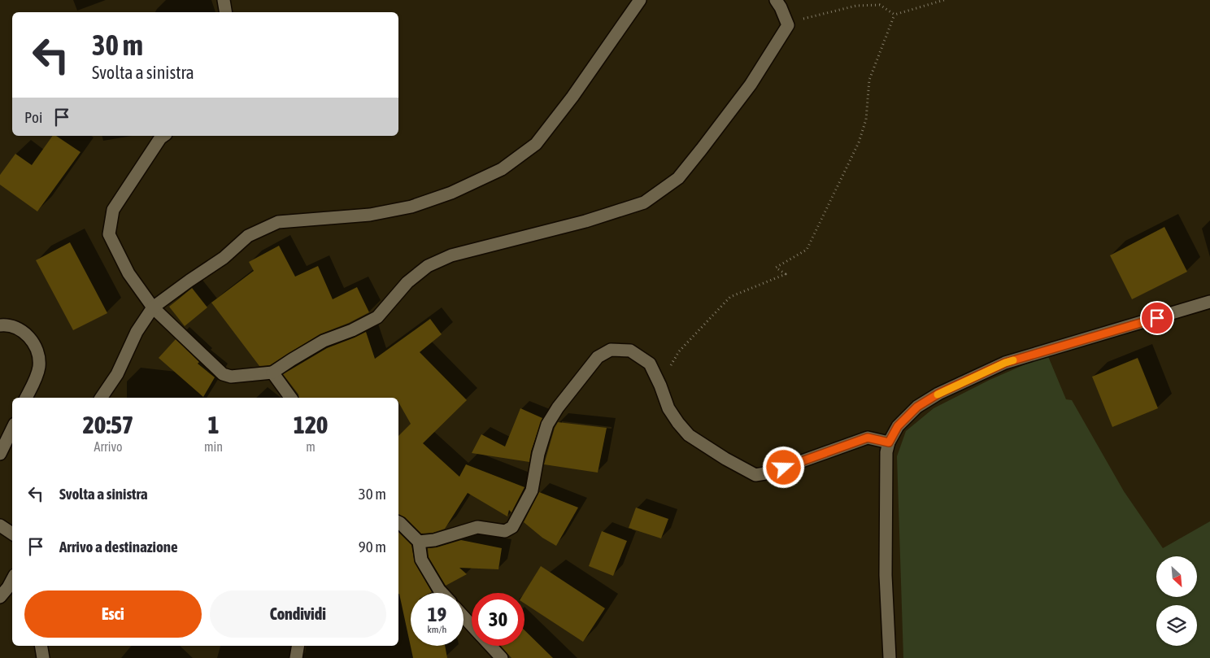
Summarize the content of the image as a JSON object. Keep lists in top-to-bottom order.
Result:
{
  "north": "bottom right",
  "page": {
    "turn": ["30 m", "Svolta a sinistra"],
    "then": "Poi",
    "eta": [
      "20:57",
      "Arrivo",
      "1",
      "min",
      "120",
      "m"
    ],
    "list": [
      {
        "name": "Svolta a sinistra",
        "value": "30 m"
      },
      {
        "name": "Arrivo a destinazione",
        "value": "90 m"
      }
    ],
    "buttons": ["Esci", "Condividi"],
    "speed": "19 km/h",
    "limit": "30"
  }
}
